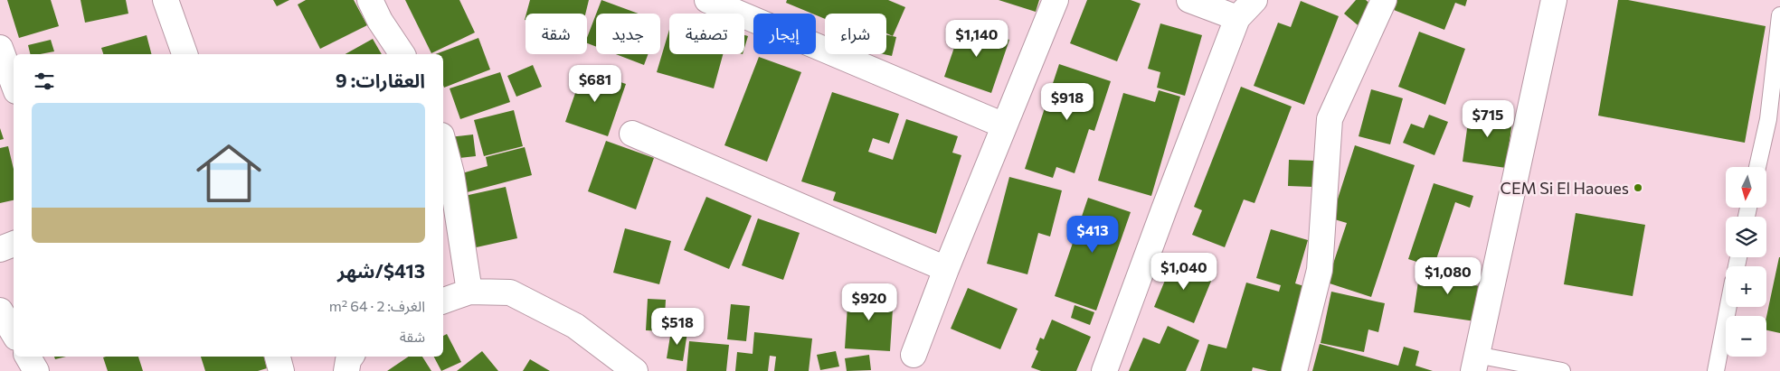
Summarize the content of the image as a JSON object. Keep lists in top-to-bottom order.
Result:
{
  "places": ["CEM Si El Haoues"],
  "north": "bottom",
  "page": {
    "chip": [
      "شراء",
      "إيجار",
      "تصفية",
      "جديد",
      "شقة"
    ],
    "price": [
      "$1,140",
      "$681",
      "$918",
      "$715",
      "$413",
      "$1,040",
      "$1,080",
      "$920",
      "$518"
    ],
    "heading": "العقارات: 9",
    "list": [
      {
        "name": "$413/شهر",
        "note": "الغرف: 2 · 64 m² · شقة"
      }
    ],
    "map_buttons": ["+", "−"]
  }
}
